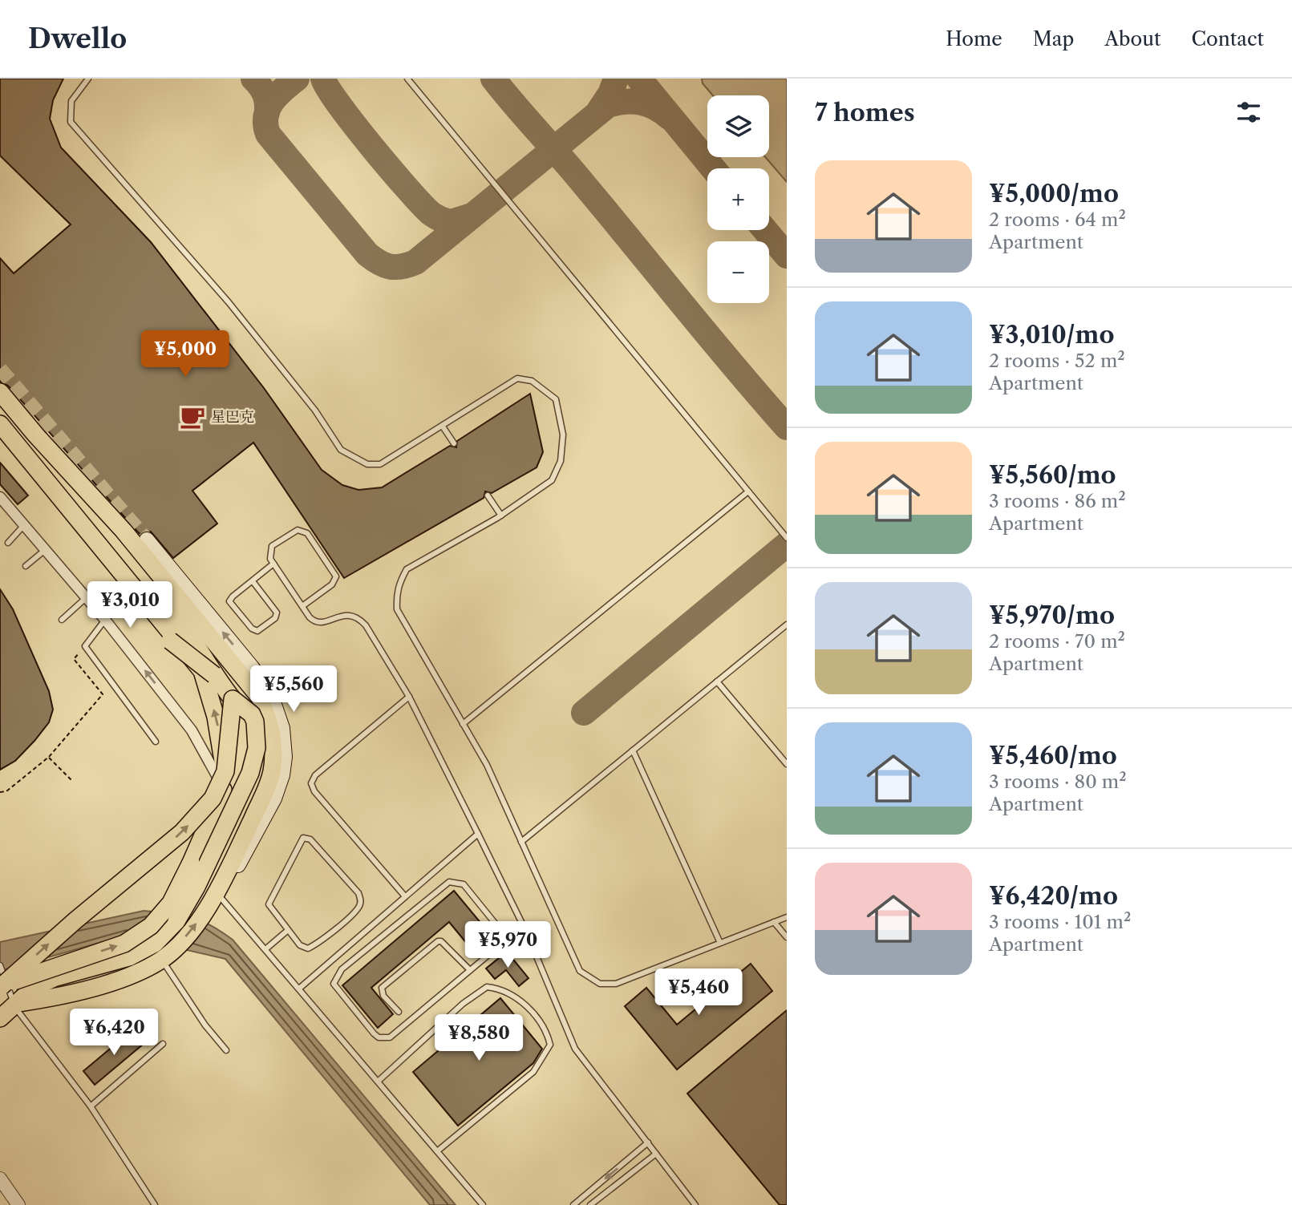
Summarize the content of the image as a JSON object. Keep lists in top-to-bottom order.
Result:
{
  "places": {
    "cafe": ["星巴克"]
  },
  "page": {
    "header": "Dwello",
    "nav": [
      "Home",
      "Map",
      "About",
      "Contact"
    ],
    "heading": "7 homes",
    "map_buttons": ["+", "−"],
    "list": [
      {
        "name": "¥5,000/mo",
        "note": "2 rooms · 64 m² · Apartment"
      },
      {
        "name": "¥3,010/mo",
        "note": "2 rooms · 52 m² · Apartment"
      },
      {
        "name": "¥5,560/mo",
        "note": "3 rooms · 86 m² · Apartment"
      },
      {
        "name": "¥5,970/mo",
        "note": "2 rooms · 70 m² · Apartment"
      },
      {
        "name": "¥5,460/mo",
        "note": "3 rooms · 80 m² · Apartment"
      },
      {
        "name": "¥6,420/mo",
        "note": "3 rooms · 101 m² · Apartment"
      }
    ],
    "price": [
      "¥5,000",
      "¥3,010",
      "¥5,560",
      "¥5,970",
      "¥5,460",
      "¥6,420",
      "¥8,580"
    ]
  }
}
